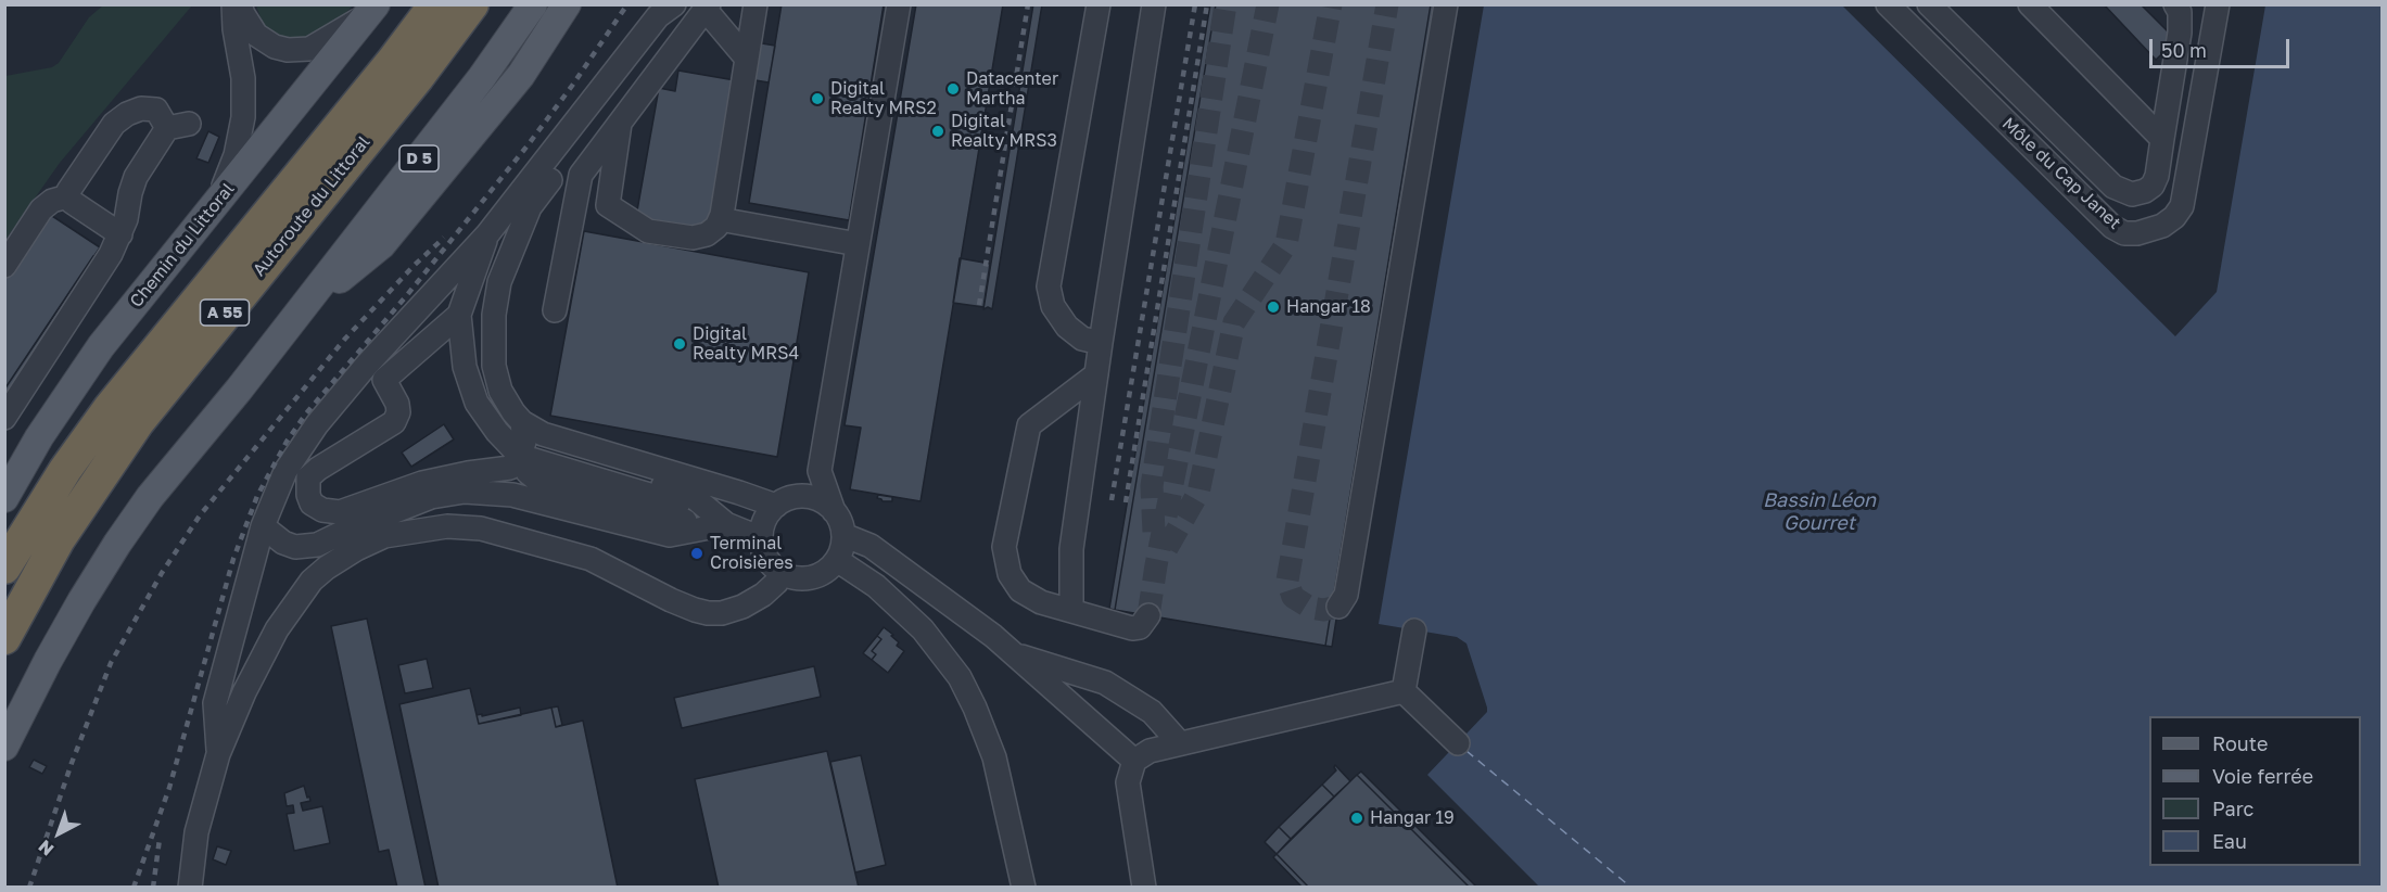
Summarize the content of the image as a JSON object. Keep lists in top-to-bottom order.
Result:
{
  "streets": {
    "highway": ["Autoroute du Littoral", "A 55"],
    "main road": ["D 5", "Chemin du Littoral"],
    "street": ["Môle du Cap Janet"]
  },
  "water": ["Bassin Léon Gourret"],
  "places": [
    "Datacenter Martha",
    "Digital Realty MRS2",
    "Digital Realty MRS3",
    "Hangar 18",
    "Digital Realty MRS4",
    "Terminal Croisières",
    "Hangar 19"
  ],
  "legend": [
    "Route",
    "Voie ferrée",
    "Parc",
    "Eau"
  ],
  "scale_bar": "50 m",
  "north": "bottom left"
}
